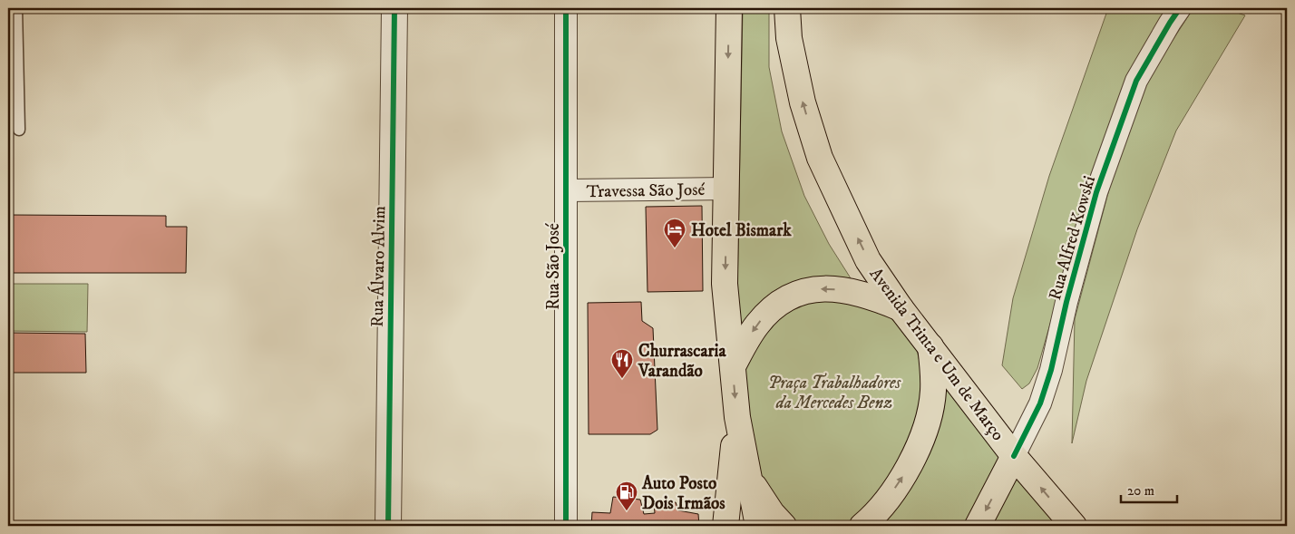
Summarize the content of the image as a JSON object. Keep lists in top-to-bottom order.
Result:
{
  "streets": {
    "main road": ["Avenida Trinta e Um de Março"],
    "street": [
      "Travessa São José",
      "Rua Alfred Kowski",
      "Rua Álvaro Alvim",
      "Rua São José"
    ]
  },
  "crossings": [
    ["Travessa São José", "Rua São José"],
    ["Rua Alfred Kowski", "Avenida Trinta e Um de Março"]
  ],
  "parks": ["Praça Trabalhadores da Mercedes Benz"],
  "places": {
    "hotel": ["Hotel Bismark"],
    "restaurant": ["Churrascaria Varandão"],
    "fuel station": ["Auto Posto Dois Irmãos"]
  },
  "scale_bar": "20 m"
}
